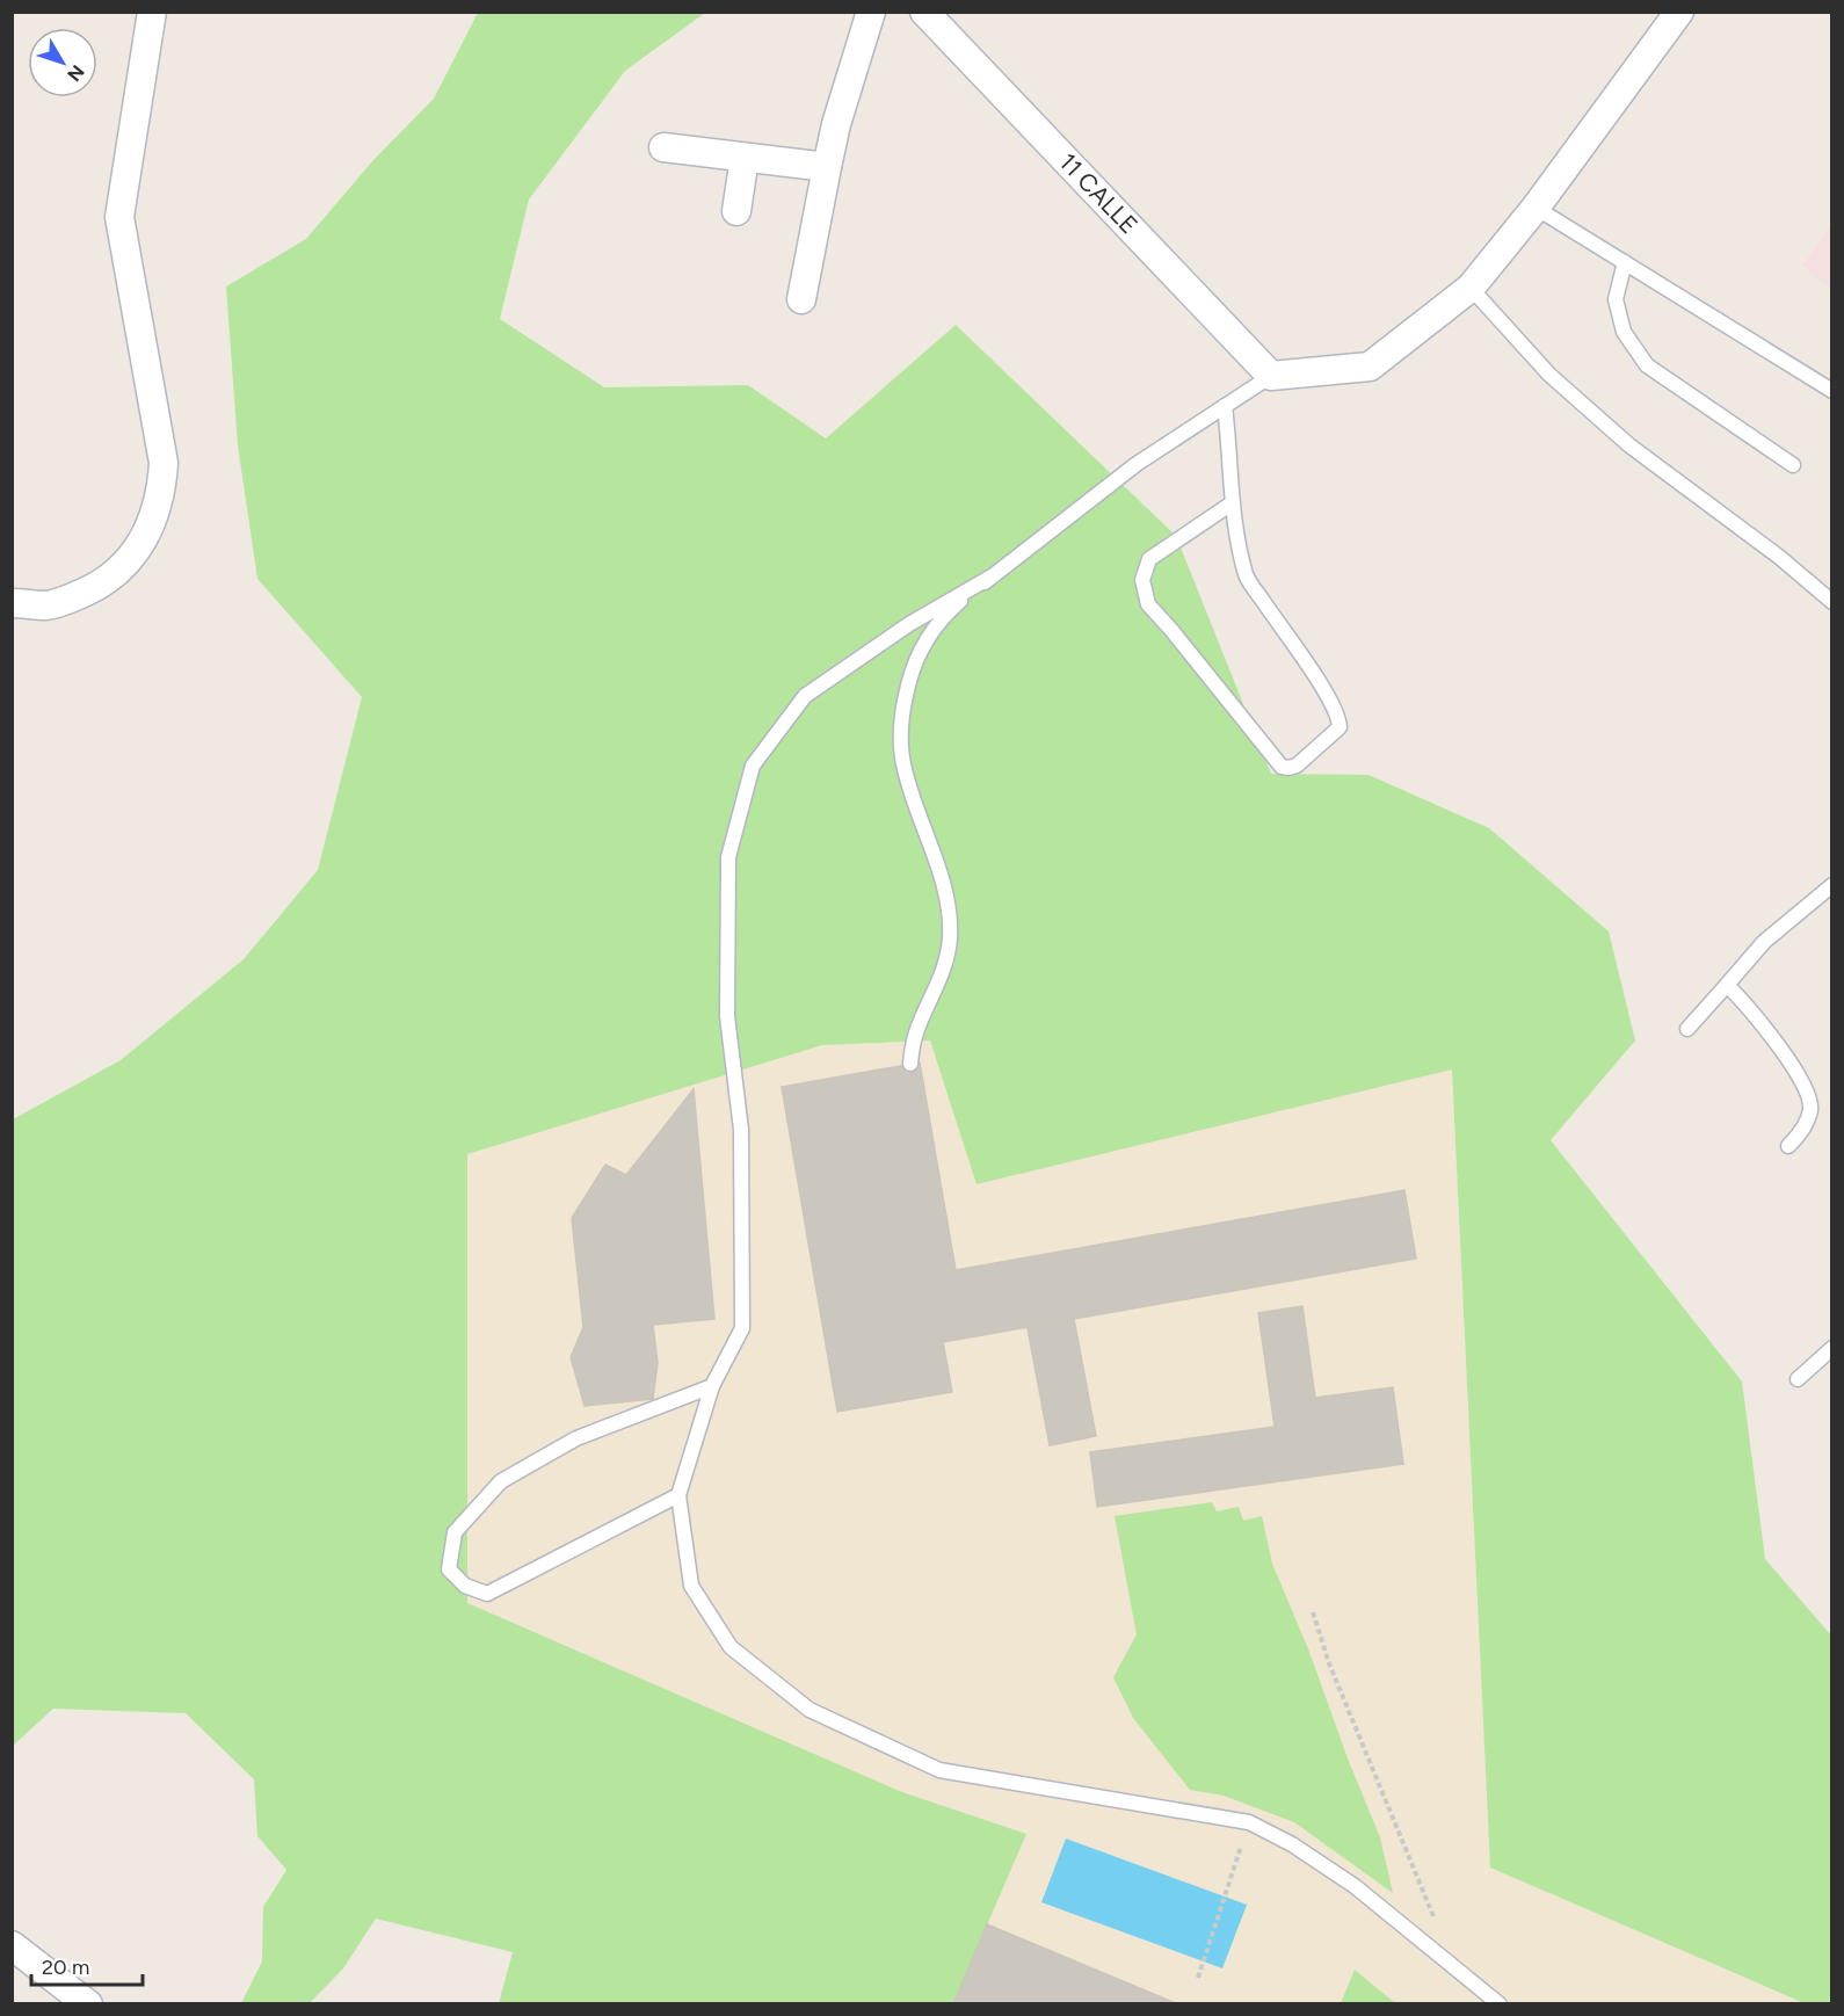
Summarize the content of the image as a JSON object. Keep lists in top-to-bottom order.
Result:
{
  "streets": {
    "street": ["11 CALLE"]
  },
  "scale_bar": "20 m",
  "north": "bottom right"
}
